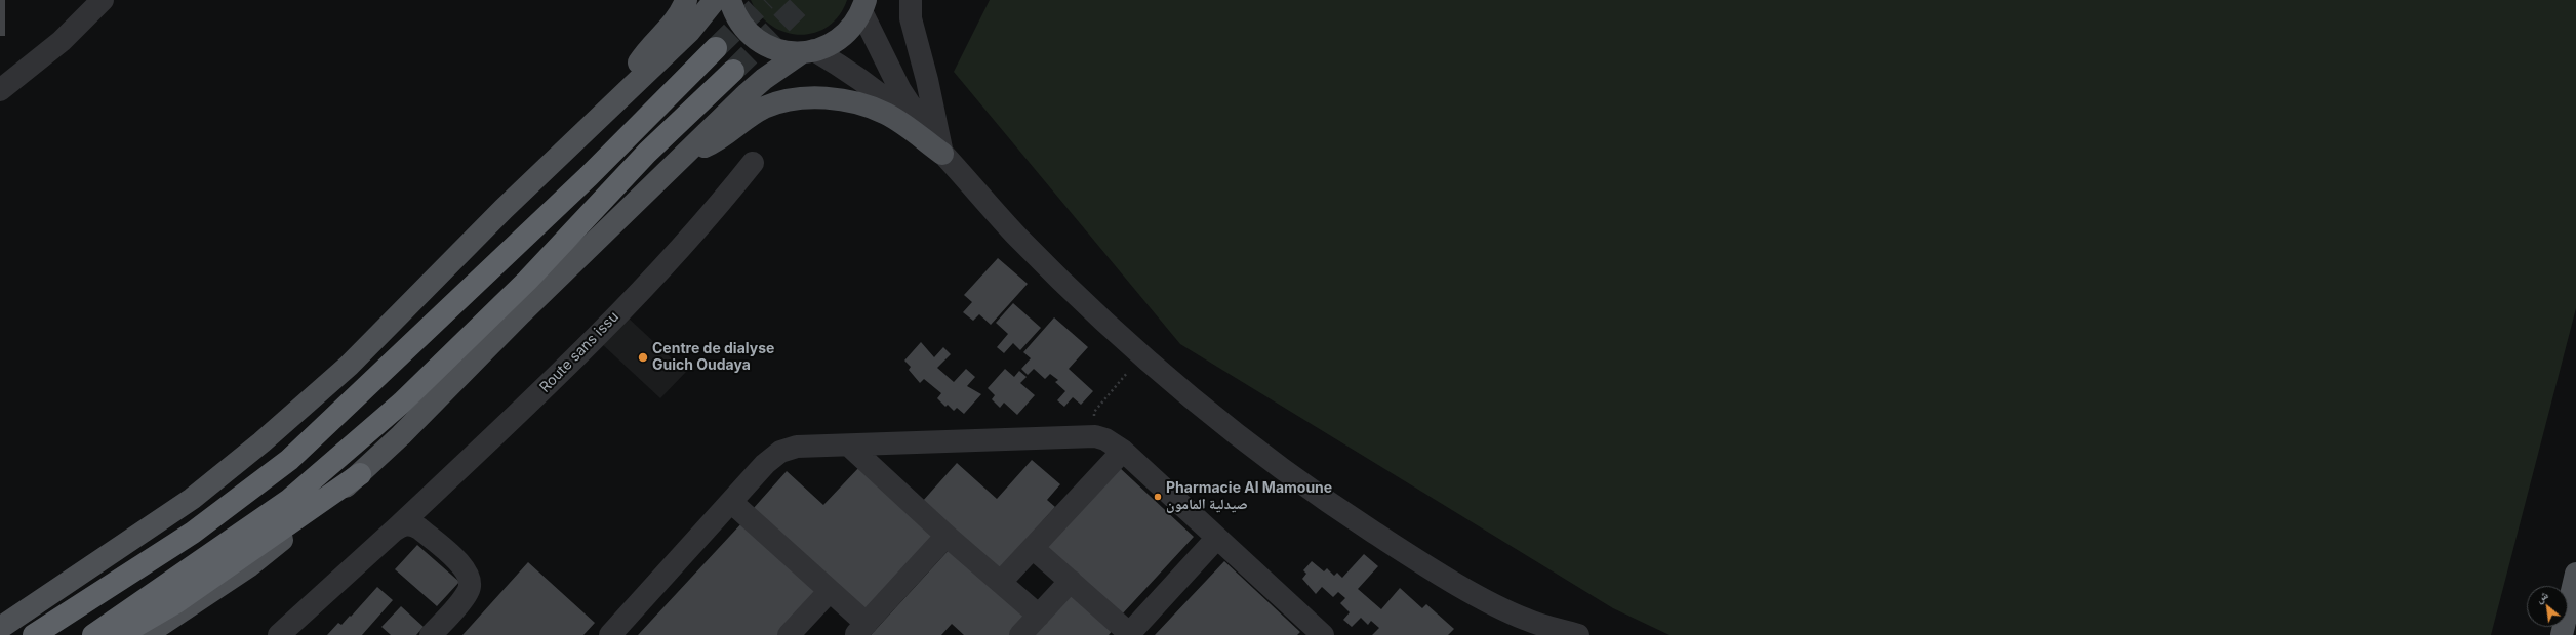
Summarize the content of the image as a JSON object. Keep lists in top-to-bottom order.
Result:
{
  "streets": {
    "street": ["Route sans issu"]
  },
  "places": ["Centre de dialyse Guich Oudaya", "Pharmacie Al Mamoune صيدلية المامون"],
  "north": "top left"
}
